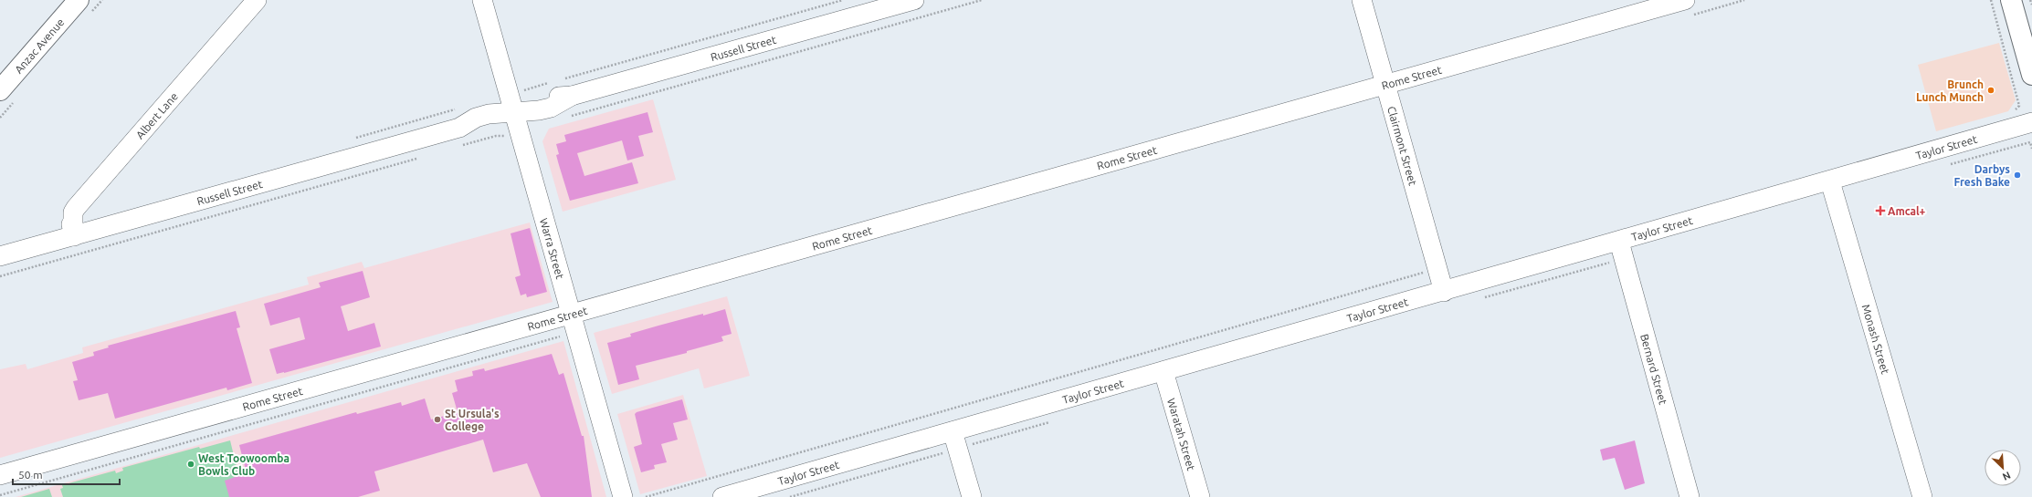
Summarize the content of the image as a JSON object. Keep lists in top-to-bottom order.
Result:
{
  "streets": {
    "main road": ["Anzac Avenue"],
    "street": [
      "Russell Street",
      "Rome Street",
      "Albert Lane",
      "Clairmont Street",
      "Taylor Street",
      "Warra Street",
      "Monash Street",
      "Bernard Street",
      "Waratah Street"
    ]
  },
  "crossings": [
    ["Russell Street", "Albert Lane"],
    ["Russell Street", "Warra Street"],
    ["Rome Street", "Clairmont Street"],
    ["Rome Street", "Warra Street"],
    ["Clairmont Street", "Taylor Street"],
    ["Taylor Street", "Monash Street"],
    ["Taylor Street", "Bernard Street"],
    ["Taylor Street", "Waratah Street"]
  ],
  "places": {
    "other": [
      "Brunch Lunch Munch",
      "Darbys Fresh Bake",
      "St Ursula's College",
      "West Toowoomba Bowls Club"
    ],
    "health": ["Amcal+"]
  },
  "scale_bar": "50 m",
  "north": "bottom right"
}
